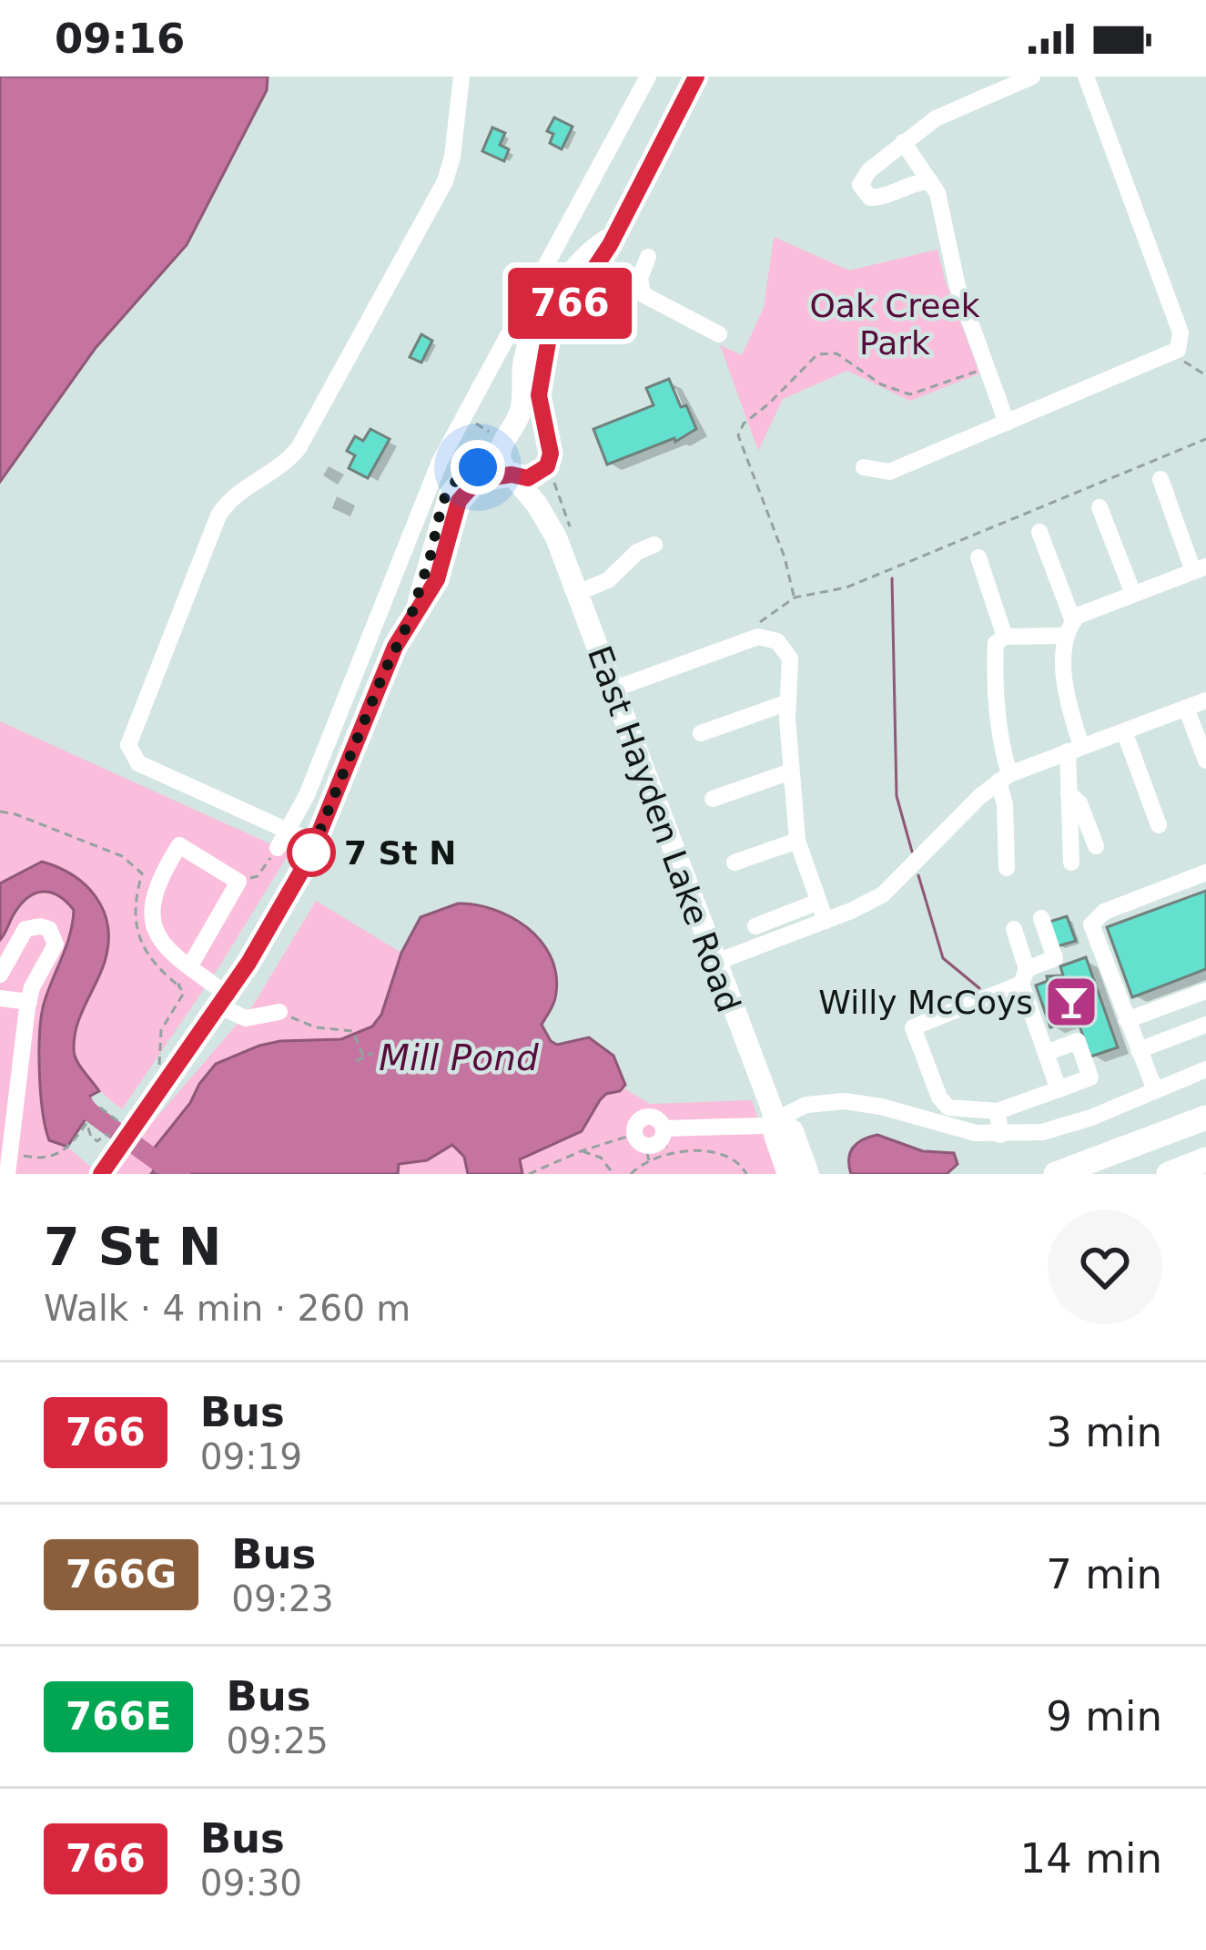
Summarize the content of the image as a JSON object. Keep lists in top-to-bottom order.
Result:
{
  "streets": {
    "main road": ["East Hayden Lake Road"]
  },
  "water": ["Mill Pond"],
  "parks": ["Oak Creek Park"],
  "places": {
    "other": ["7 St N"],
    "bar": ["Willy McCoys"]
  },
  "lines": ["bus line 766"],
  "page": {
    "status": "09:16",
    "on_map": "766",
    "heading": ["7 St N", "Walk · 4 min · 260 m"],
    "list": [
      {
        "mark": "766",
        "name": "Bus",
        "note": "09:19",
        "value": "3 min"
      },
      {
        "mark": "766G",
        "name": "Bus",
        "note": "09:23",
        "value": "7 min"
      },
      {
        "mark": "766E",
        "name": "Bus",
        "note": "09:25",
        "value": "9 min"
      },
      {
        "mark": "766",
        "name": "Bus",
        "note": "09:30",
        "value": "14 min"
      }
    ]
  }
}
